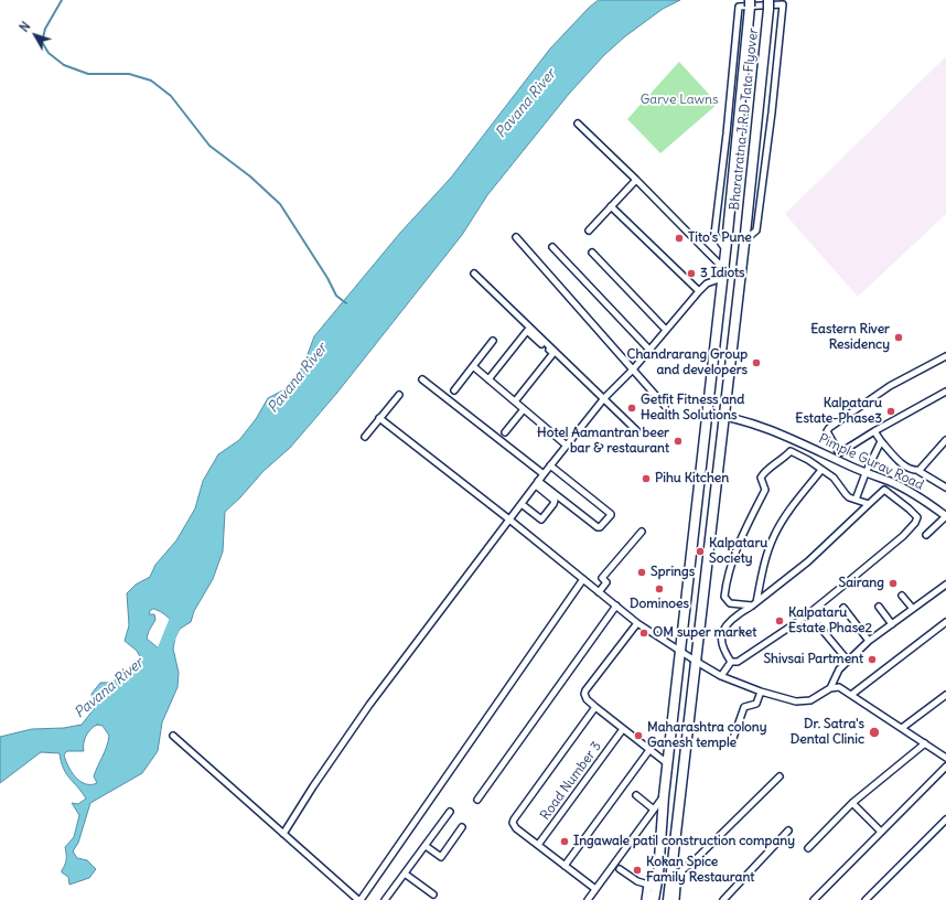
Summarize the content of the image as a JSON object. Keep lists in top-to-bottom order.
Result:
{
  "streets": {
    "main road": ["Bharatratna J.R.D Tata Flyover"],
    "street": ["Pimple Gurav Road", "Road Number 3"]
  },
  "crossings": [
    ["Bharatratna J.R.D Tata Flyover", "Pimple Gurav Road"]
  ],
  "water": ["Pavana River"],
  "parks": ["Garve Lawns"],
  "places": [
    "Tito's Pune",
    "3 Idiots",
    "Eastern River Residency",
    "Chandrarang Group and developers",
    "Getfit Fitness and Health Solutions",
    "Kalpataru Estate-Phase3",
    "Hotel Aamantran beer bar & restaurant",
    "Pihu Kitchen",
    "Kalpataru Society",
    "Springs",
    "Sairang",
    "Dominoes",
    "Kalpataru Estate Phase2",
    "OM super market",
    "Shivsai Partment",
    "Dr. Satra's Dental Clinic",
    "Maharashtra colony Ganesh temple",
    "Ingawale patil construction company",
    "Kokan Spice Family Restaurant"
  ],
  "north": "top left"
}
